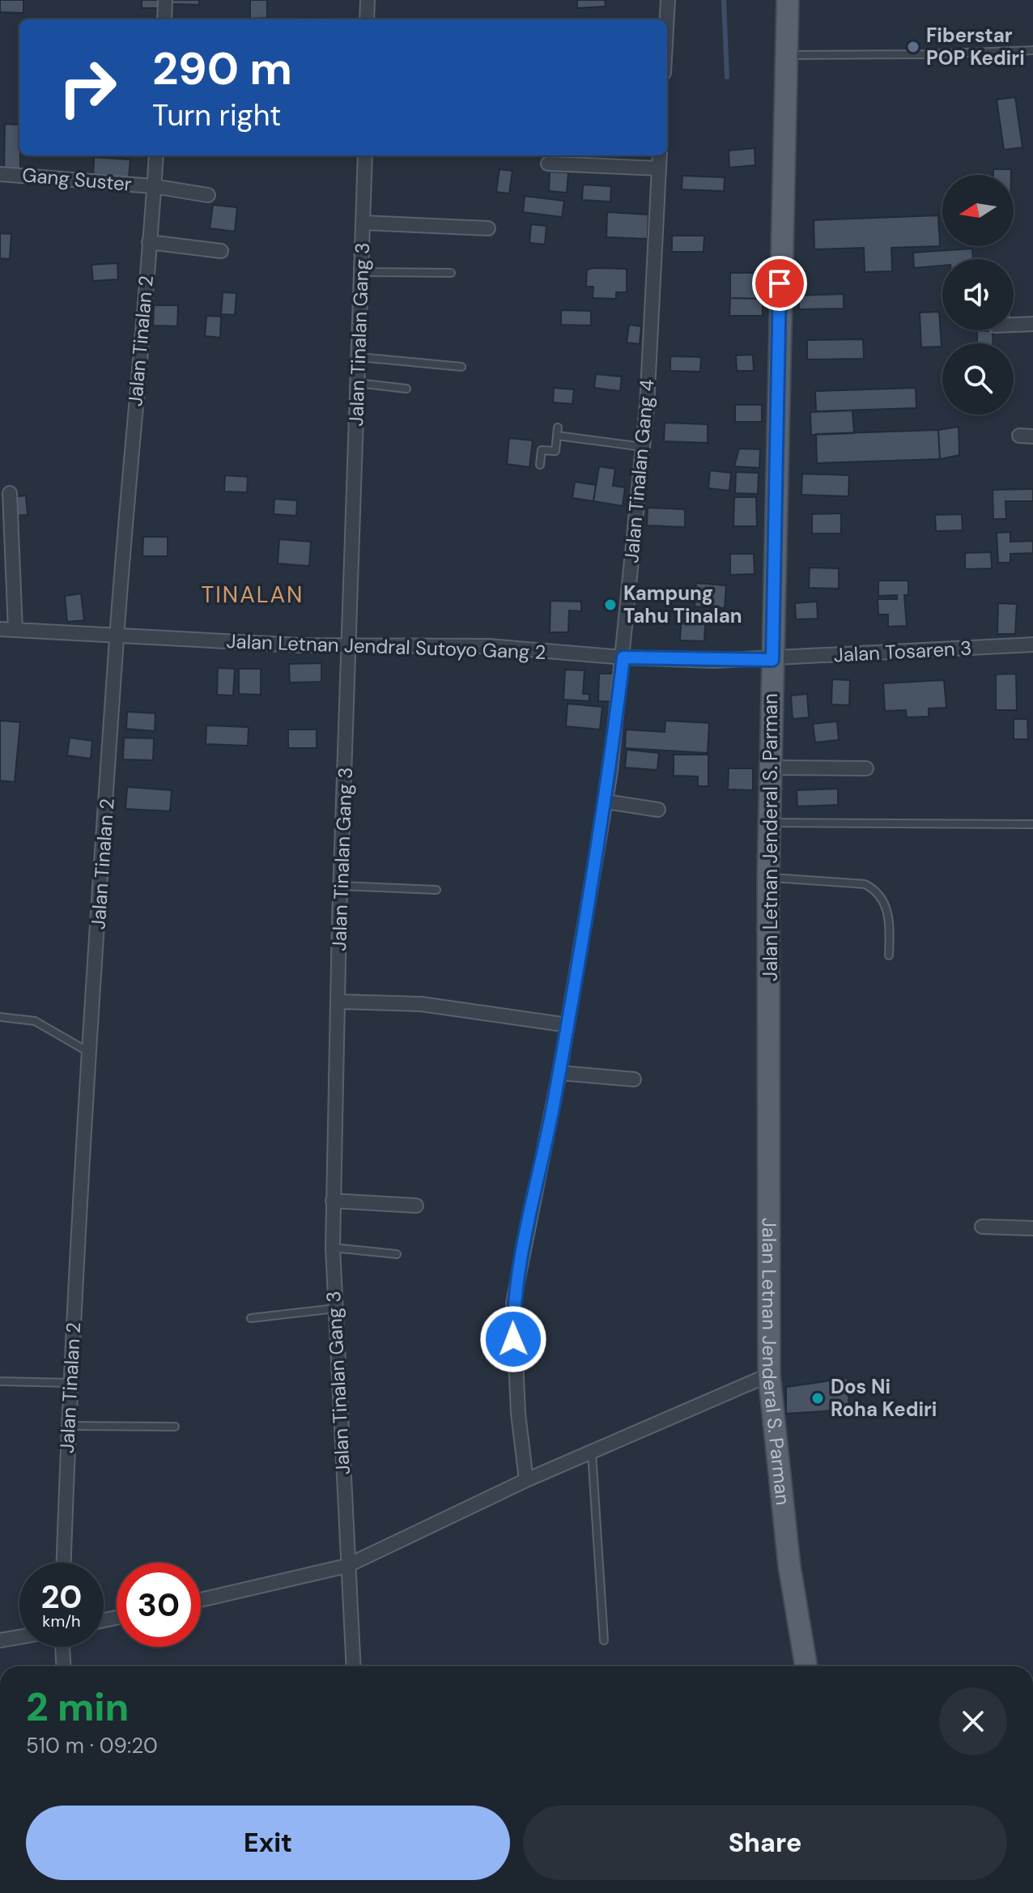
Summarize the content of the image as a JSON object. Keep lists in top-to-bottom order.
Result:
{
  "streets": {
    "main road": ["Jalan Letnan Jenderal S. Parman"],
    "street": [
      "Gang Suster",
      "Jalan Tinalan Gang 3",
      "Jalan Tinalan 2",
      "Jalan Tinalan Gang 4",
      "Jalan Letnan Jendral Sutoyo Gang 2",
      "Jalan Tosaren 3"
    ]
  },
  "crossings": [
    ["Gang Suster", "Jalan Tinalan 2"],
    ["Jalan Tinalan Gang 3", "Jalan Letnan Jendral Sutoyo Gang 2"],
    ["Jalan Tinalan 2", "Jalan Letnan Jendral Sutoyo Gang 2"],
    ["Jalan Tinalan Gang 4", "Jalan Letnan Jendral Sutoyo Gang 2"],
    ["Jalan Letnan Jendral Sutoyo Gang 2", "Jalan Tosaren 3"],
    ["Jalan Letnan Jendral Sutoyo Gang 2", "Jalan Letnan Jenderal S. Parman"],
    ["Jalan Tosaren 3", "Jalan Letnan Jenderal S. Parman"]
  ],
  "districts": ["TINALAN"],
  "places": ["Fiberstar POP Kediri", "Kampung Tahu Tinalan", "Dos Ni Roha Kediri"],
  "north": "left",
  "page": {
    "turn": ["290 m", "Turn right"],
    "speed": "20 km/h",
    "limit": "30",
    "heading": ["2 min", "510 m · 09:20"],
    "buttons": ["Exit", "Share"]
  }
}
